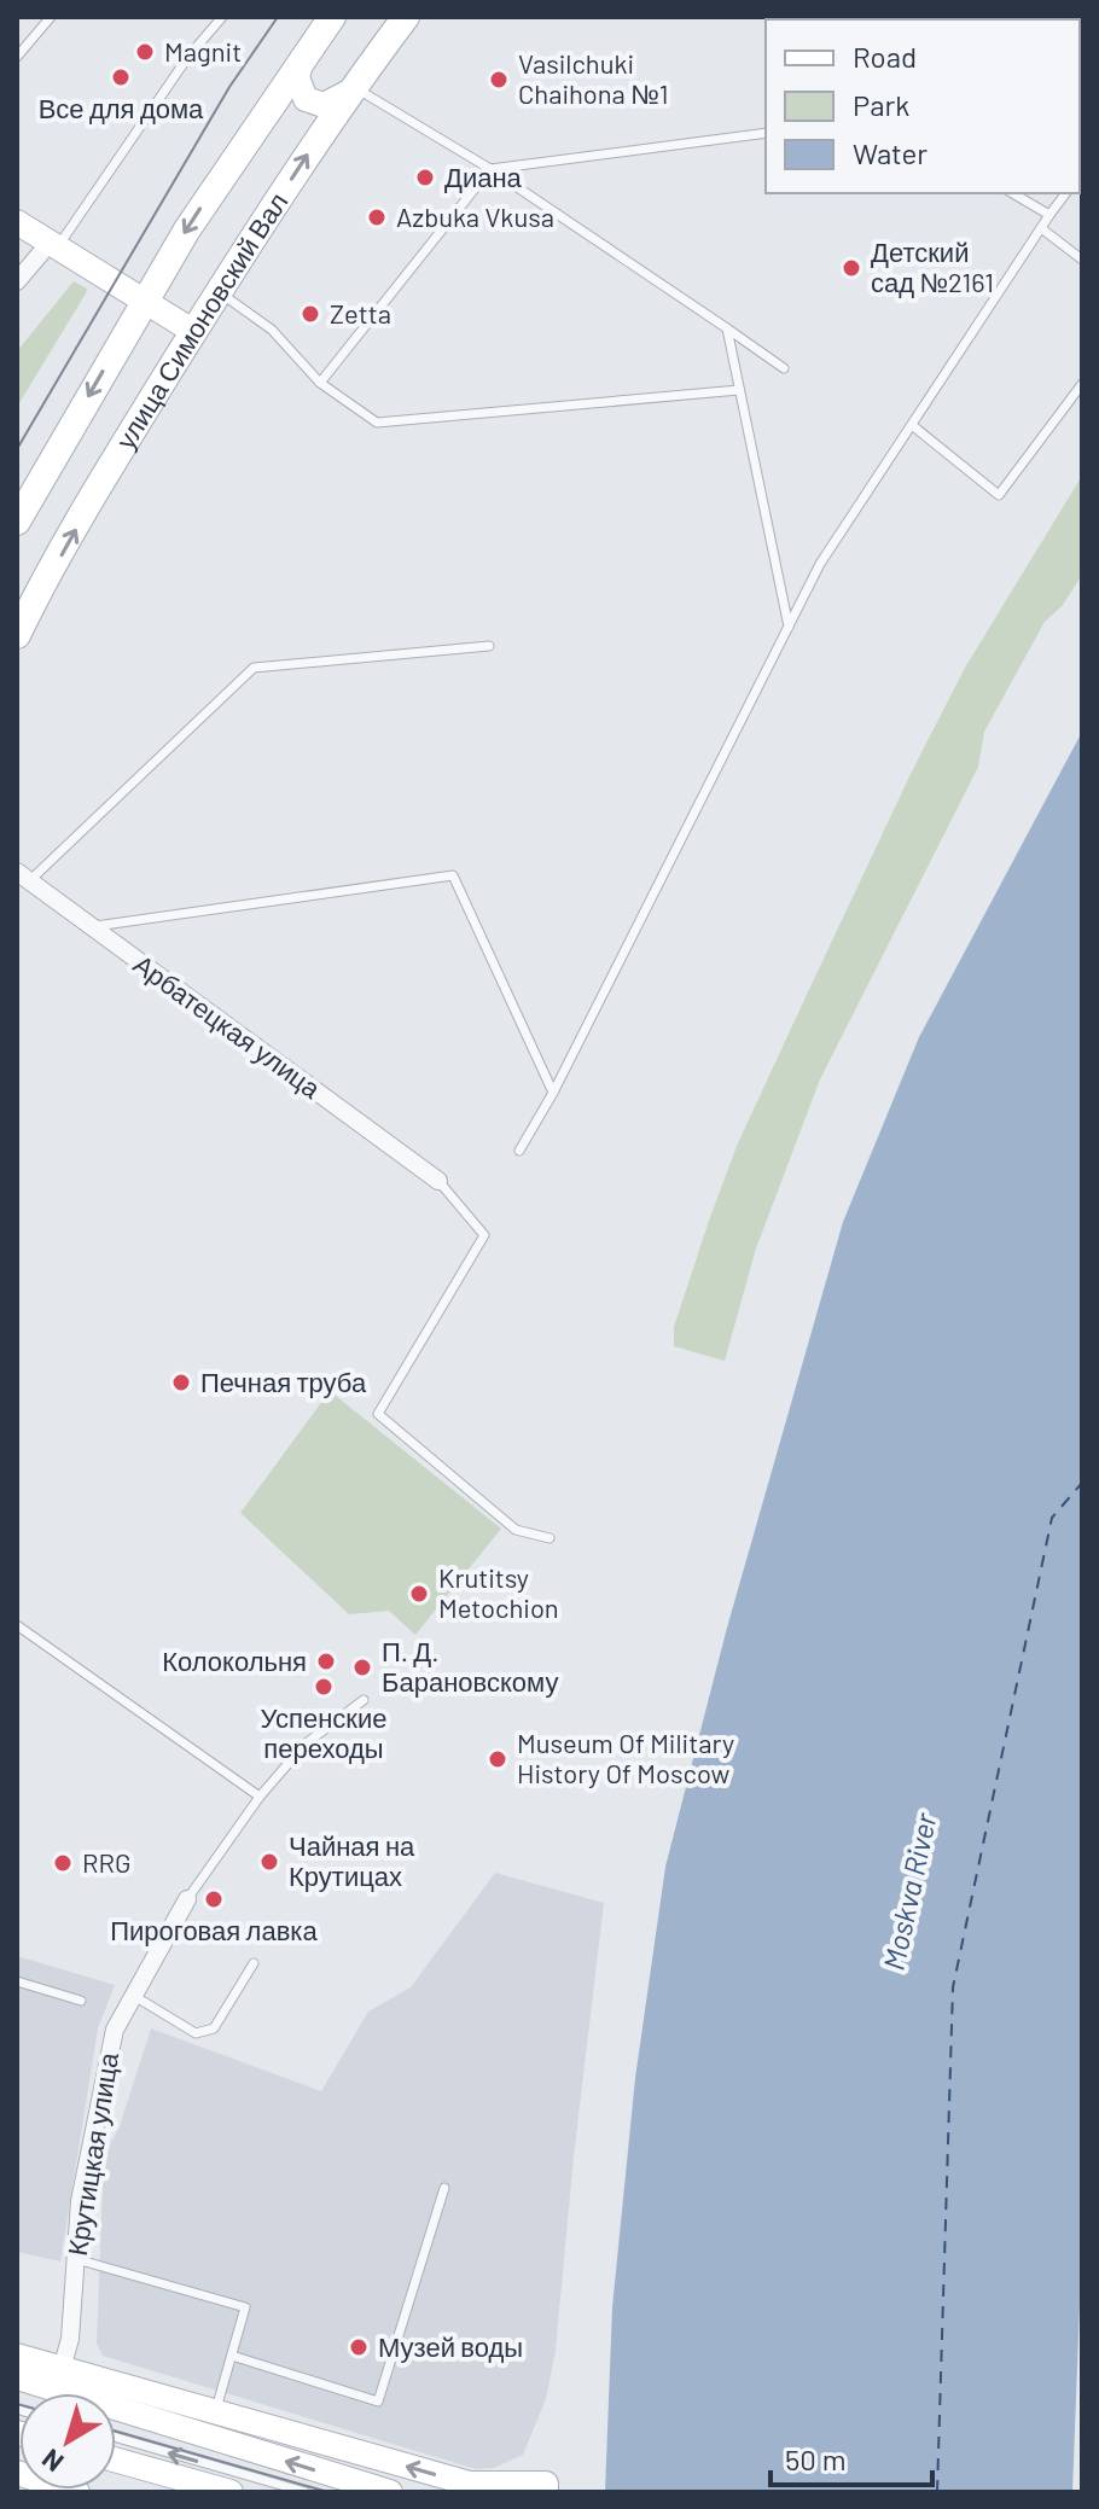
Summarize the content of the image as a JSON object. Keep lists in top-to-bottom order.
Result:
{
  "streets": {
    "main road": ["улица Симоновский Вал"],
    "street": ["Арбатецкая улица", "Крутицкая улица"]
  },
  "water": ["Moskva River"],
  "places": [
    "Magnit",
    "Все для дома",
    "Vasilchuki Chaihona №1",
    "Диана",
    "Azbuka Vkusa",
    "Детский сад №2161",
    "Zetta",
    "Печная труба",
    "Krutitsy Metochion",
    "Колокольня",
    "П. Д. Барановскому",
    "Успенские переходы",
    "Museum Of Military History Of Moscow",
    "Чайная на Крутицах",
    "RRG",
    "Пироговая лавка",
    "Музей воды"
  ],
  "legend": ["Road", "Park", "Water"],
  "scale_bar": "50 m",
  "north": "bottom left"
}
